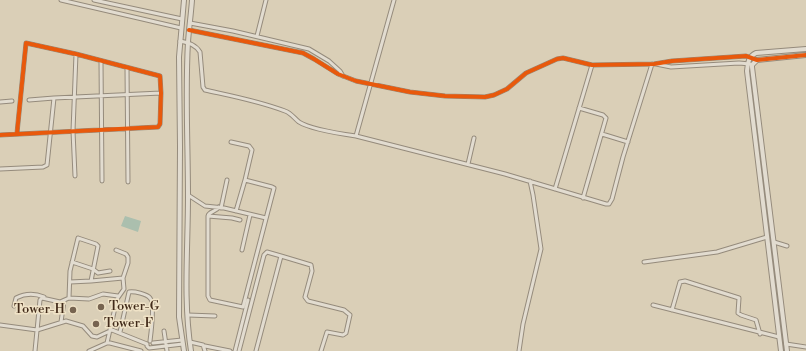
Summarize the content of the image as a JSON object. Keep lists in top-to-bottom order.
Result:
{
  "places": ["Tower-G", "Tower-H", "Tower-F"]
}
